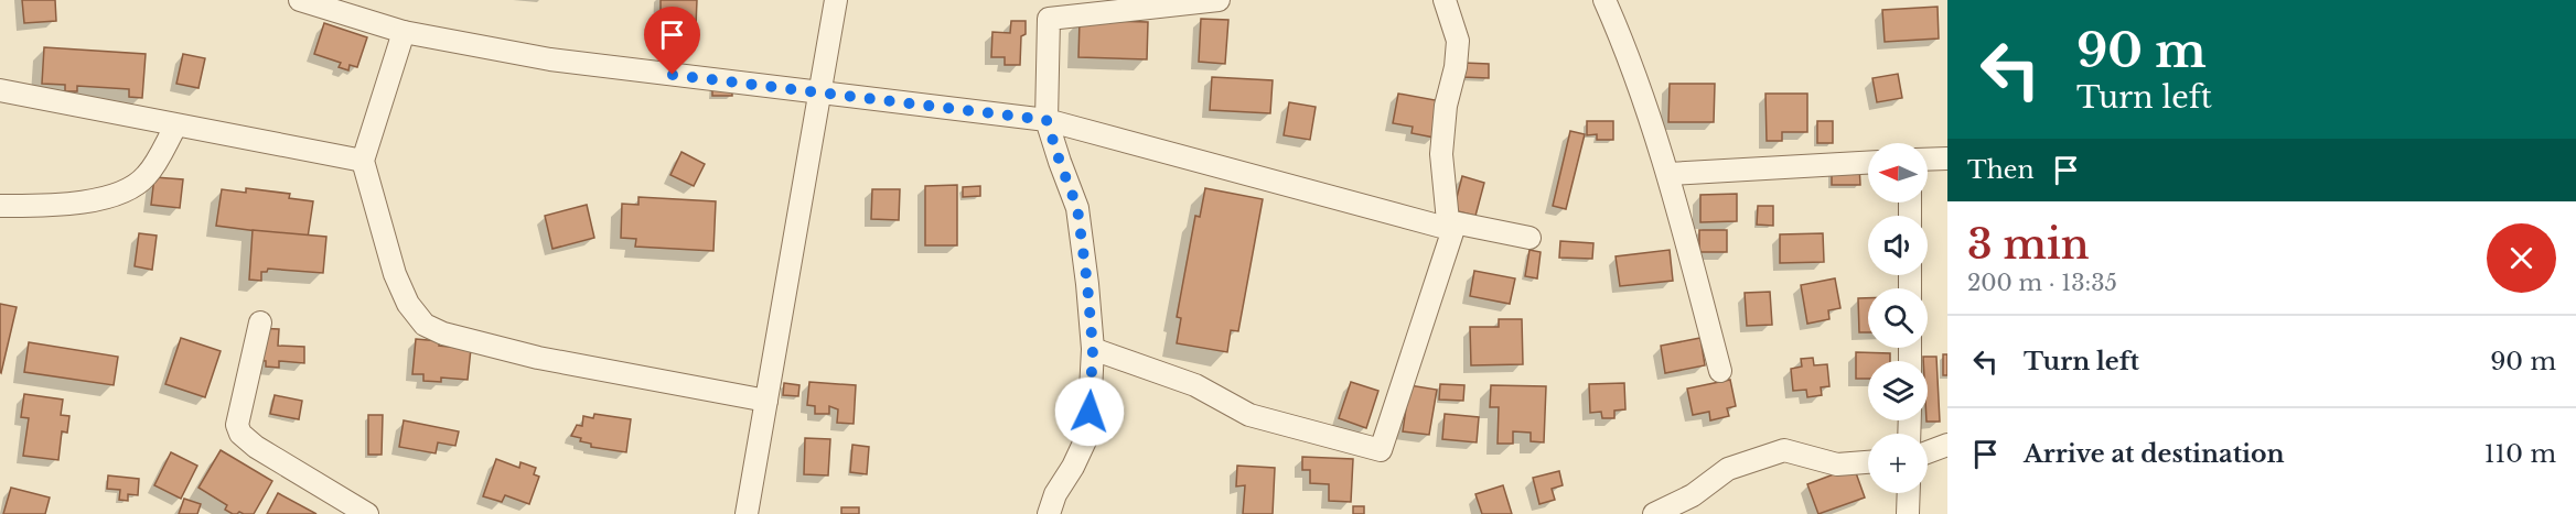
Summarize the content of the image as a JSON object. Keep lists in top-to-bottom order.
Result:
{
  "north": "left",
  "page": {
    "turn": ["90 m", "Turn left"],
    "then": "Then",
    "map_buttons": "+",
    "heading": ["3 min", "200 m · 13:35"],
    "list": [
      {
        "name": "Turn left",
        "value": "90 m"
      },
      {
        "name": "Arrive at destination",
        "value": "110 m"
      }
    ]
  }
}
